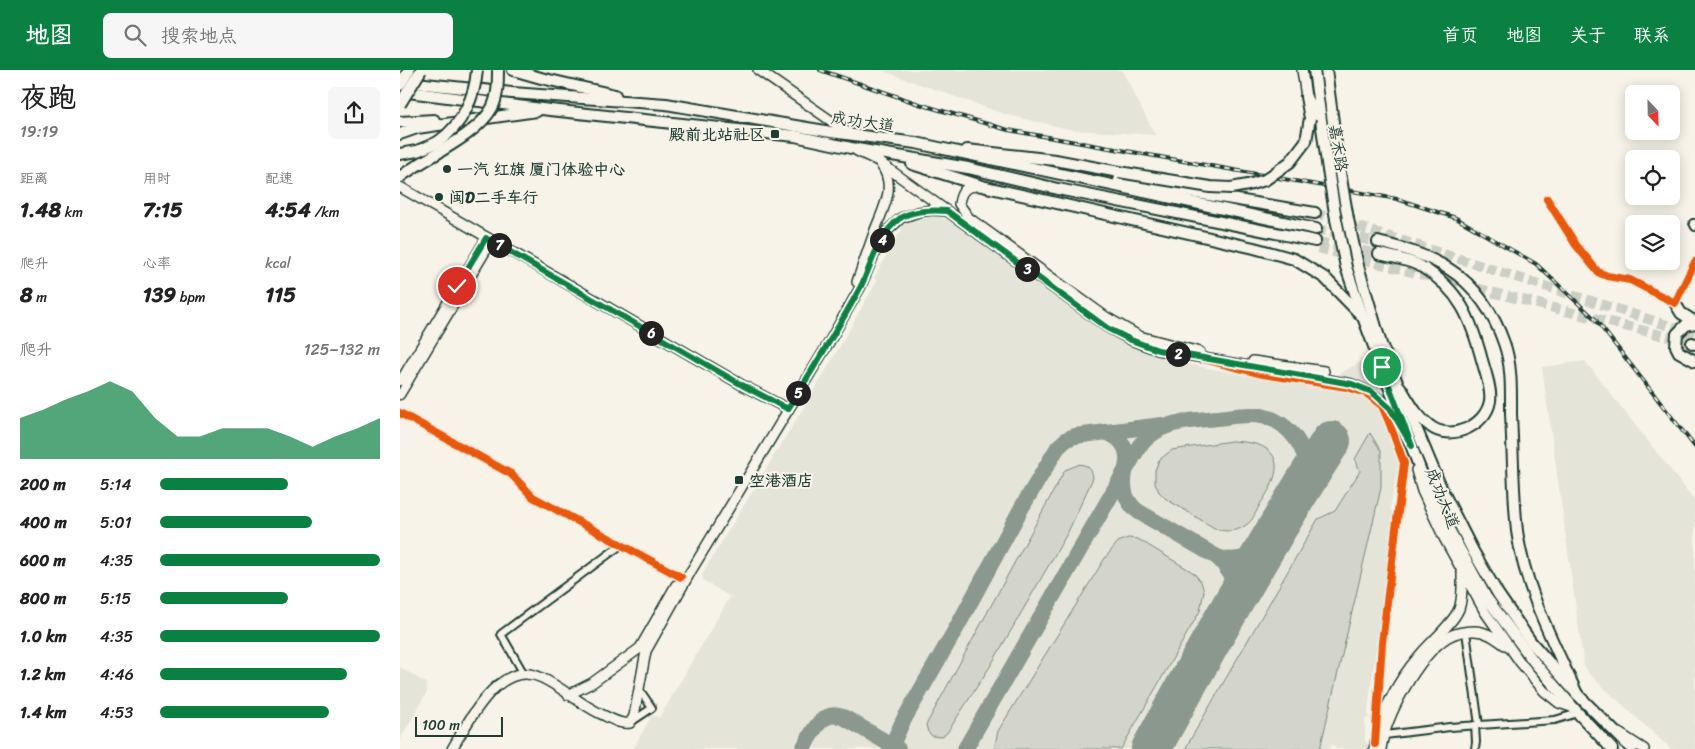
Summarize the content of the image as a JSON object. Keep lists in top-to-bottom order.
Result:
{
  "streets": {
    "main road": ["成功大道", "嘉禾路"]
  },
  "crossings": [
    ["成功大道", "嘉禾路"]
  ],
  "places": {
    "transit": ["殿前北站社区", "空港酒店"],
    "other": ["一汽 红旗 厦门体验中心", "闽D二手车行"]
  },
  "scale_bar": "100 m",
  "north": "bottom",
  "page": {
    "header": "地图",
    "search": "搜索地点",
    "nav": [
      "首页",
      "地图",
      "关于",
      "联系"
    ],
    "heading": ["夜跑", "19:19"],
    "stats": [
      ["距离", "1.48 km"],
      ["用时", "7:15"],
      ["配速", "4:54 /km"],
      ["爬升", "8 m"],
      ["心率", "139 bpm"],
      ["kcal", "115"]
    ],
    "pins": [
      "4",
      "7",
      "3",
      "6",
      "2",
      "5"
    ],
    "chart": ["爬升", "125–132 m"],
    "list": [
      {
        "name": "200 m",
        "note": "5:14"
      },
      {
        "name": "400 m",
        "note": "5:01"
      },
      {
        "name": "600 m",
        "note": "4:35"
      },
      {
        "name": "800 m",
        "note": "5:15"
      },
      {
        "name": "1.0 km",
        "note": "4:35"
      },
      {
        "name": "1.2 km",
        "note": "4:46"
      },
      {
        "name": "1.4 km",
        "note": "4:53"
      }
    ],
    "scale": "100 m"
  }
}
